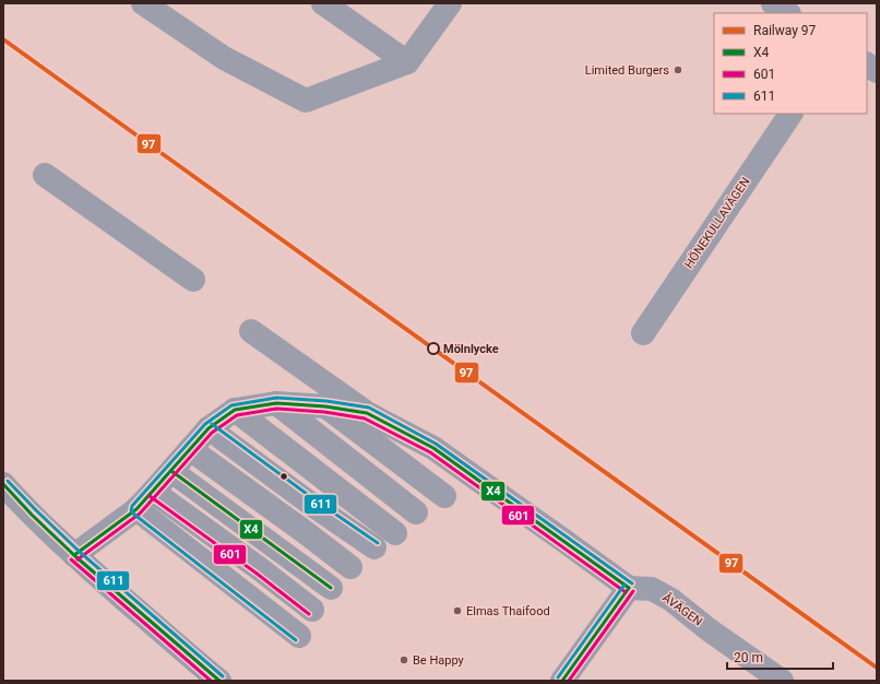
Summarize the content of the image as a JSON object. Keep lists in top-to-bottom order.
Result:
{
  "streets": {
    "street": ["HÖNEKULLAVÄGEN", "ÅVÄGEN"]
  },
  "places": [
    "Limited Burgers",
    "Mölnlycke",
    "Elmas Thaifood",
    "Be Happy"
  ],
  "lines": [
    "rail line 97",
    "transit line 611",
    "transit line X4",
    "transit line 601"
  ],
  "legend": [
    "Railway 97",
    "X4",
    "601",
    "611"
  ],
  "scale_bar": "20 m"
}
